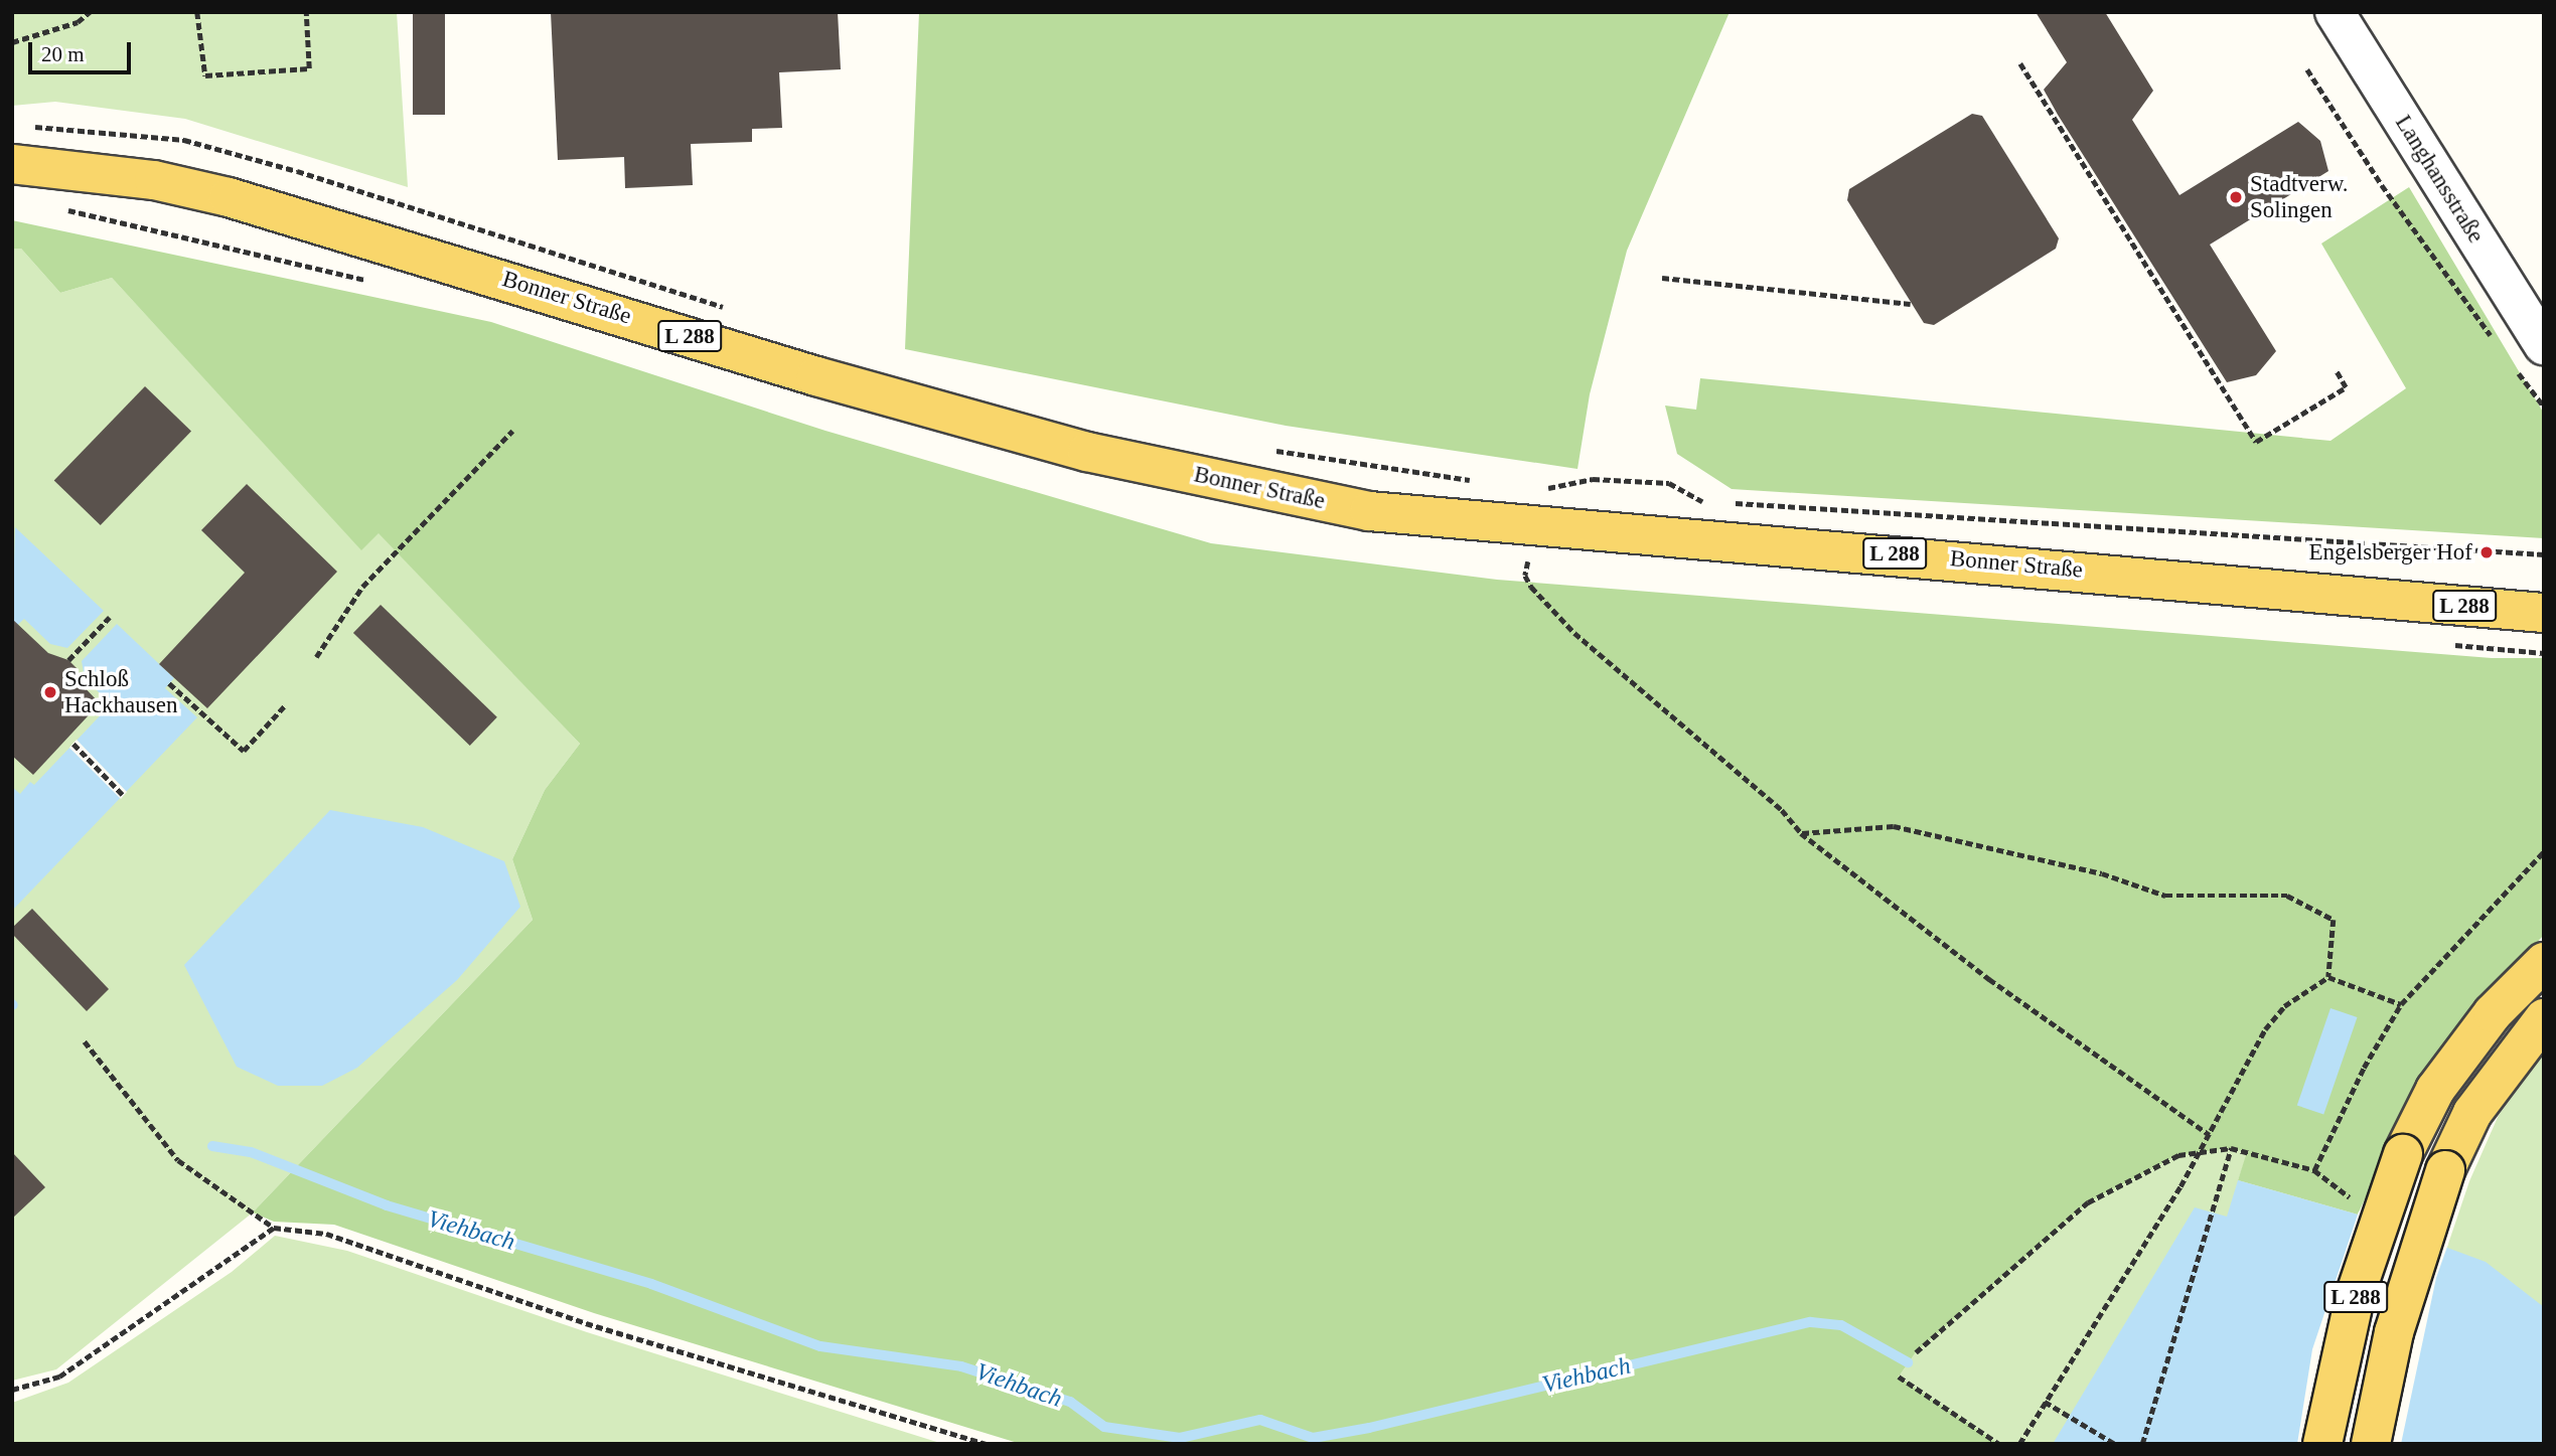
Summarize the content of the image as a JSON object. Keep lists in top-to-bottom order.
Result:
{
  "streets": {
    "main road": ["Bonner Straße", "L 288"],
    "street": ["Langhansstraße"]
  },
  "water": ["Viehbach"],
  "places": ["Stadtverw. Solingen", "Engelsberger Hof", "Schloß Hackhausen"],
  "scale_bar": "20 m"
}
